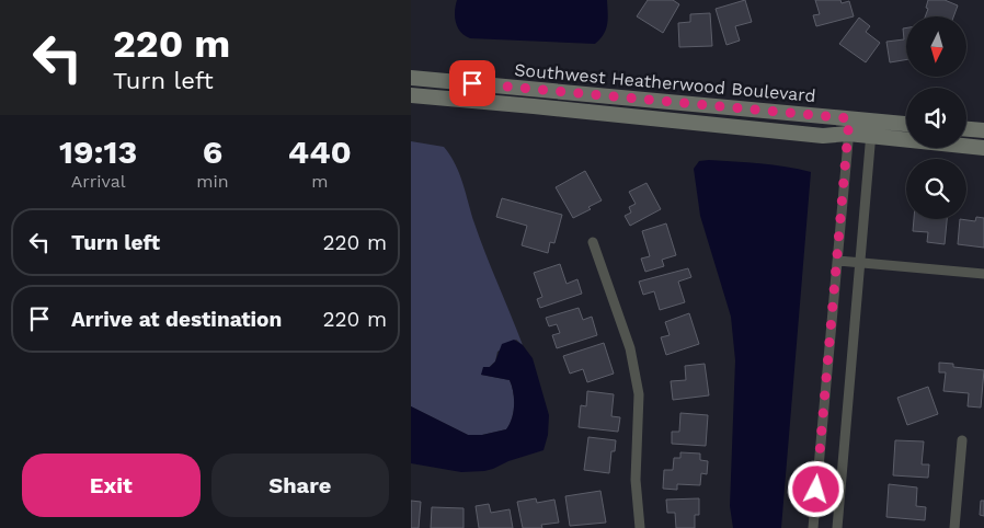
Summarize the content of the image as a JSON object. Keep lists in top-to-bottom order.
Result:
{
  "streets": {
    "street": ["Southwest Heatherwood Boulevard"]
  },
  "north": "bottom",
  "page": {
    "turn": ["220 m", "Turn left"],
    "eta": [
      "19:13",
      "Arrival",
      "6",
      "min",
      "440",
      "m"
    ],
    "list": [
      {
        "name": "Turn left",
        "value": "220 m"
      },
      {
        "name": "Arrive at destination",
        "value": "220 m"
      }
    ],
    "buttons": ["Exit", "Share"]
  }
}
